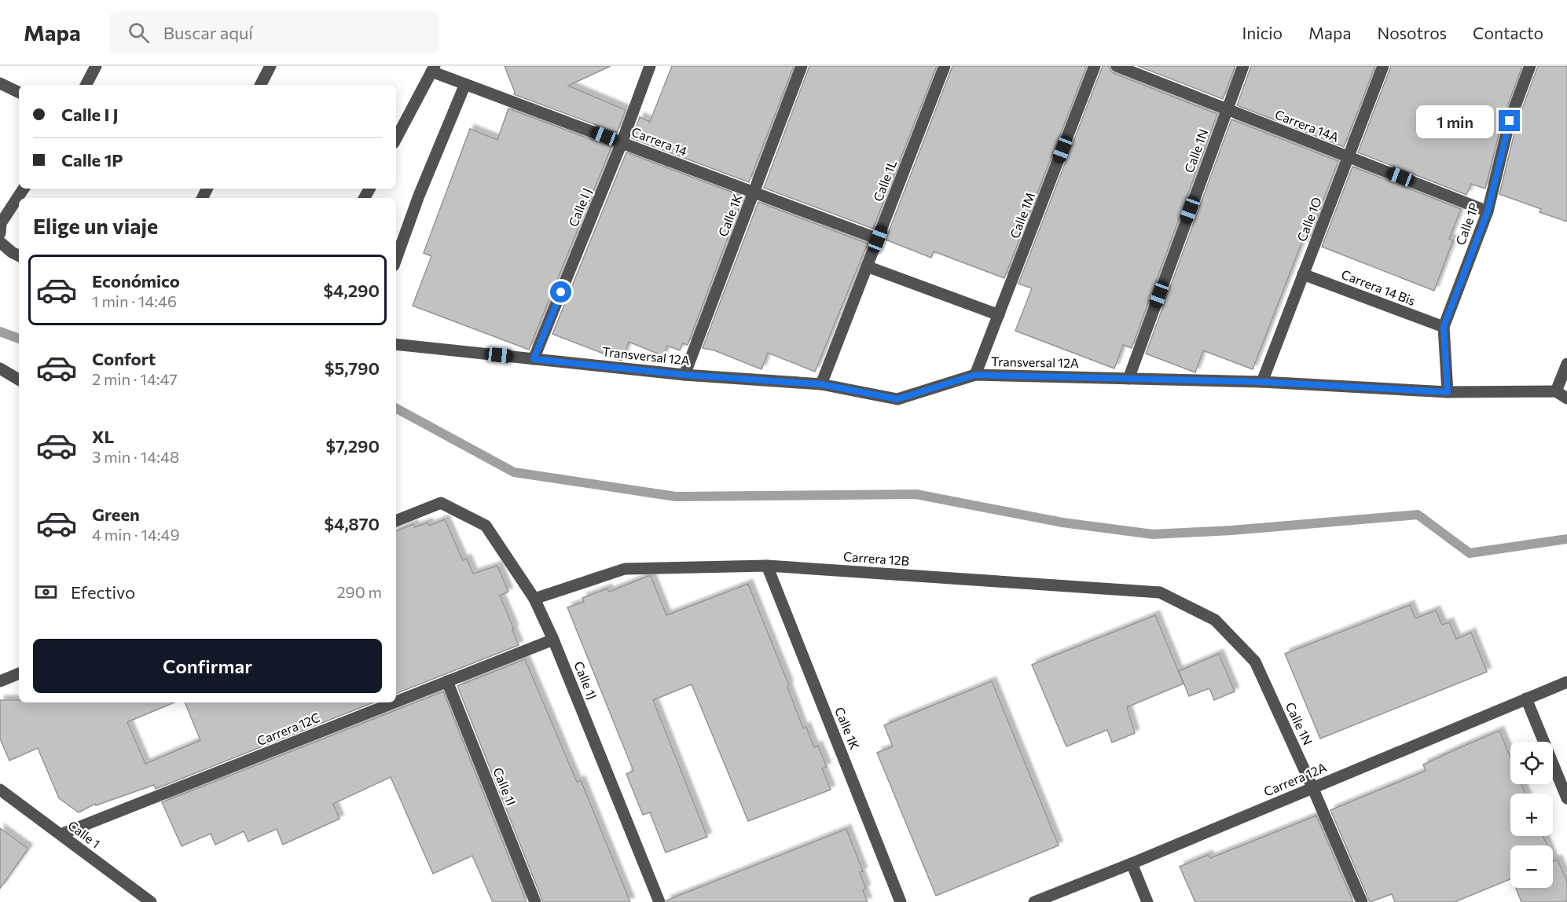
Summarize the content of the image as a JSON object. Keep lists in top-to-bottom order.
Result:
{
  "streets": {
    "street": [
      "Carrera 14A",
      "Carrera 14",
      "Calle 1N",
      "Calle 1L",
      "Calle I J",
      "Calle 1K",
      "Calle 1M",
      "Calle 1O",
      "Calle 1P",
      "Carrera 14 Bis",
      "Transversal 12A",
      "Carrera 12B",
      "Calle 1J",
      "Carrera 12C",
      "Carrera 12A",
      "Calle 1I",
      "Calle 1"
    ]
  },
  "crossings": [
    ["Carrera 14A", "Calle 1N"],
    ["Carrera 14A", "Calle 1O"],
    ["Carrera 14A", "Calle 1P"],
    ["Carrera 14", "Calle 1L"],
    ["Carrera 14", "Calle I J"],
    ["Carrera 14", "Calle 1K"],
    ["Calle 1N", "Transversal 12A"],
    ["Calle 1N", "Carrera 12B"],
    ["Calle 1N", "Carrera 12A"],
    ["Calle 1L", "Transversal 12A"],
    ["Calle I J", "Transversal 12A"],
    ["Calle 1K", "Transversal 12A"],
    ["Calle 1K", "Carrera 12B"],
    ["Calle 1M", "Transversal 12A"],
    ["Calle 1O", "Carrera 14 Bis"],
    ["Calle 1O", "Transversal 12A"],
    ["Calle 1P", "Carrera 14 Bis"],
    ["Calle 1P", "Transversal 12A"],
    ["Carrera 12B", "Calle 1J"],
    ["Calle 1J", "Carrera 12C"],
    ["Carrera 12C", "Calle 1I"],
    ["Carrera 12C", "Calle 1"]
  ],
  "page": {
    "header": "Mapa",
    "search": "Buscar aquí",
    "nav": [
      "Inicio",
      "Mapa",
      "Nosotros",
      "Contacto"
    ],
    "banner": ["Calle I J", "Calle 1P"],
    "bubble": "1 min",
    "heading": "Elige un viaje",
    "list": [
      {
        "name": "Económico",
        "note": "1 min · 14:46",
        "value": "$4,290"
      },
      {
        "name": "Confort",
        "note": "2 min · 14:47",
        "value": "$5,790"
      },
      {
        "name": "XL",
        "note": "3 min · 14:48",
        "value": "$7,290"
      },
      {
        "name": "Green",
        "note": "4 min · 14:49",
        "value": "$4,870"
      }
    ],
    "pay": ["Efectivo", "290 m"],
    "buttons": "Confirmar",
    "map_buttons": ["+", "−"]
  }
}
